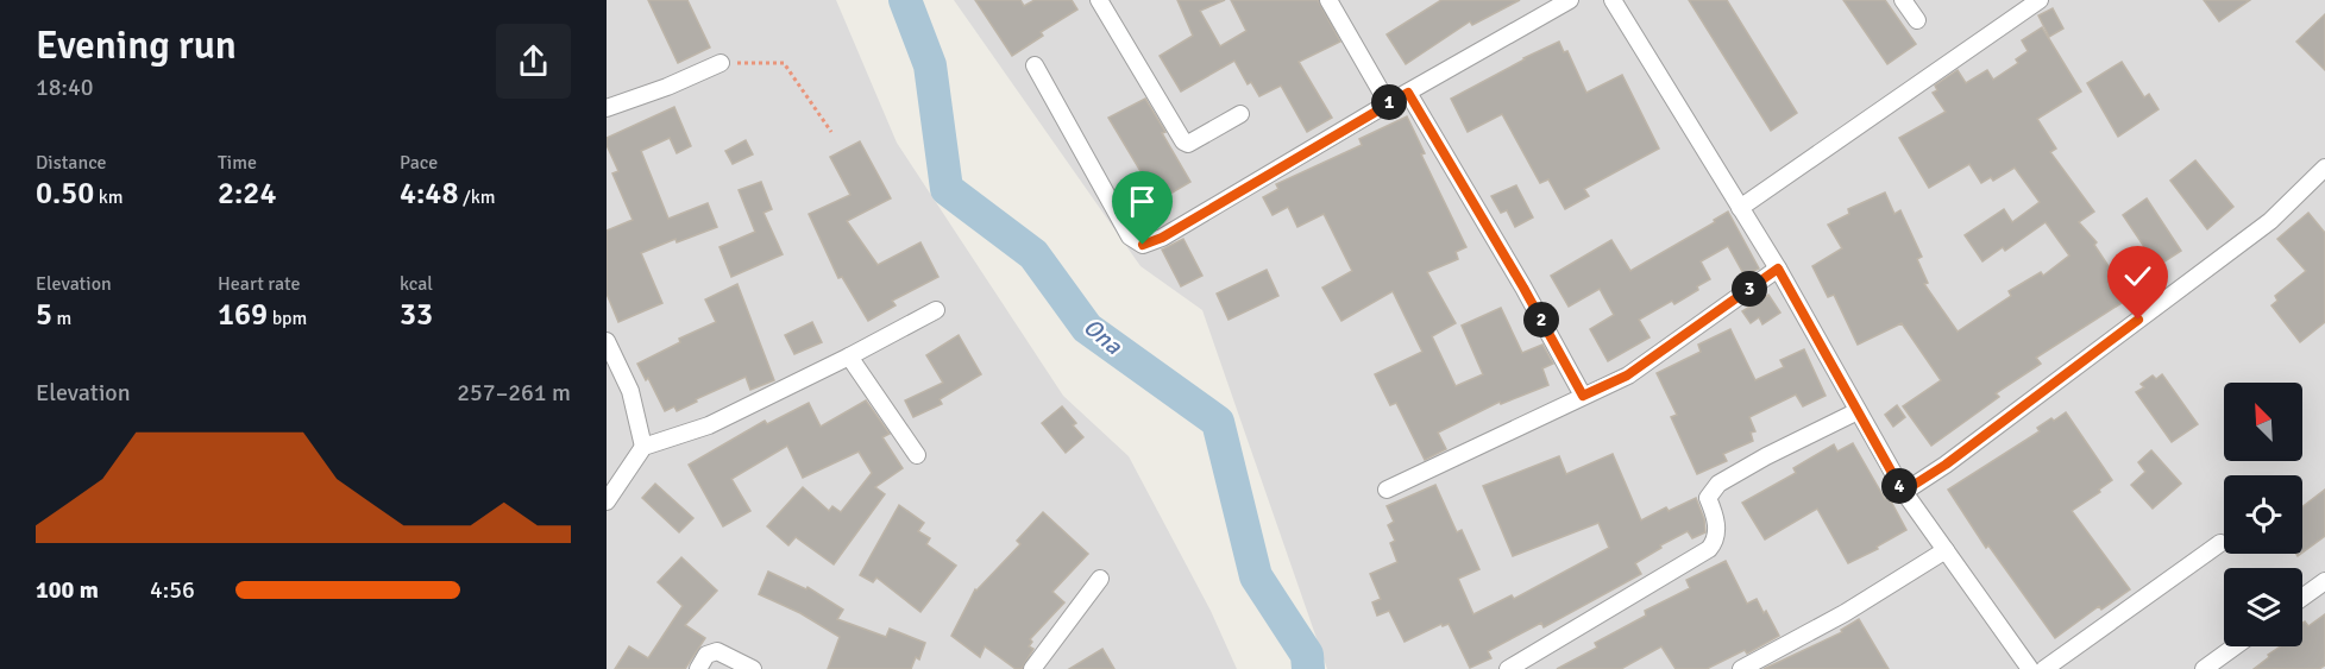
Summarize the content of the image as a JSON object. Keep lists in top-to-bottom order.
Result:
{
  "water": ["Ona"],
  "north": "top left",
  "page": {
    "heading": ["Evening run", "18:40"],
    "pins": [
      "1",
      "3",
      "2",
      "4"
    ],
    "stats": [
      ["Distance", "0.50 km"],
      ["Time", "2:24"],
      ["Pace", "4:48 /km"],
      ["Elevation", "5 m"],
      ["Heart rate", "169 bpm"],
      ["kcal", "33"]
    ],
    "chart": ["Elevation", "257–261 m"],
    "list": [
      {
        "name": "100 m",
        "note": "4:56"
      }
    ]
  }
}
